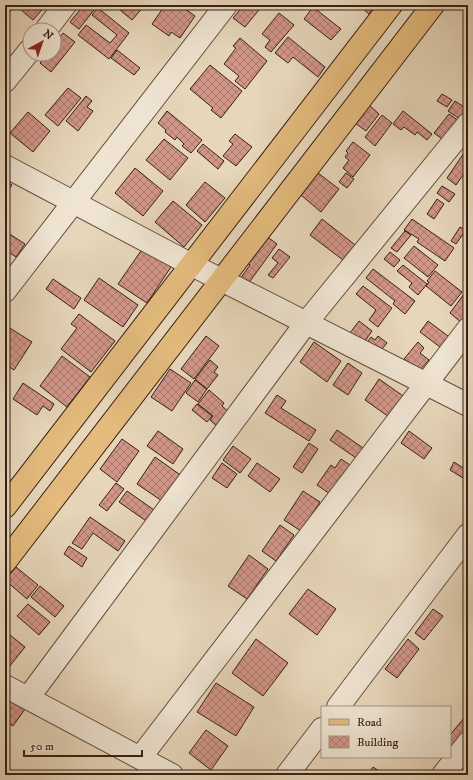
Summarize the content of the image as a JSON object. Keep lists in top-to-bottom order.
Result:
{
  "legend": ["Road", "Building"],
  "scale_bar": "50 m",
  "north": "top right"
}
